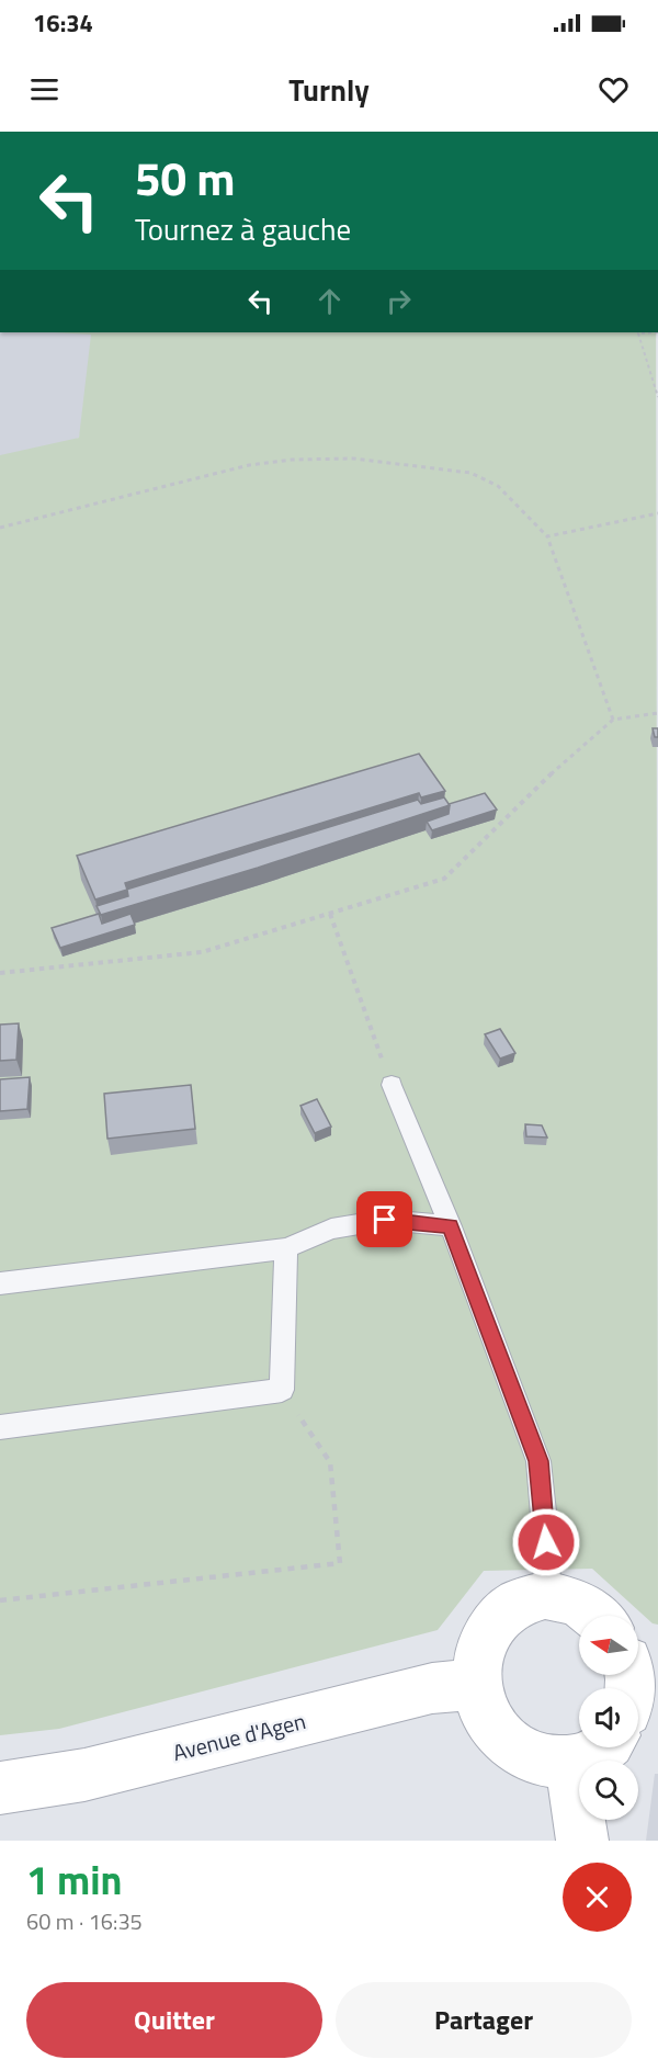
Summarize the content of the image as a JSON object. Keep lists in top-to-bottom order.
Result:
{
  "streets": {
    "main road": ["Avenue d'Agen"]
  },
  "north": "left",
  "page": {
    "status": "16:34",
    "header": "Turnly",
    "turn": ["50 m", "Tournez à gauche"],
    "heading": ["1 min", "60 m · 16:35"],
    "buttons": ["Quitter", "Partager"]
  }
}
